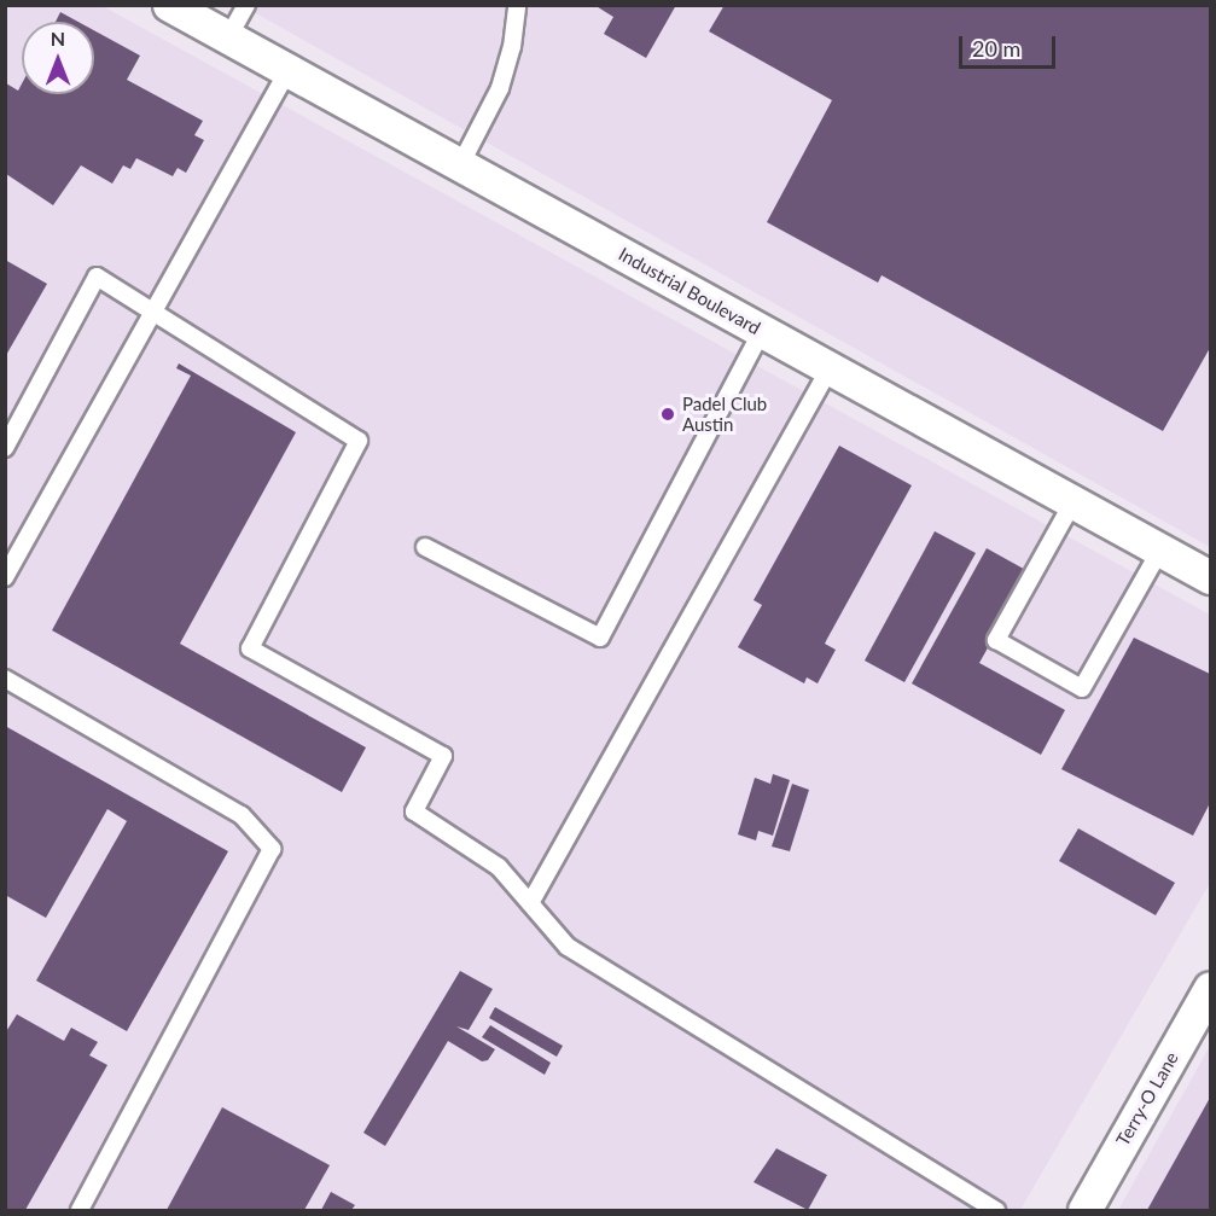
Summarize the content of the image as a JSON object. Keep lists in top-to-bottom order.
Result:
{
  "streets": {
    "street": ["Industrial Boulevard", "Terry-O Lane"]
  },
  "places": ["Padel Club Austin"],
  "scale_bar": "20 m",
  "north": "top"
}
